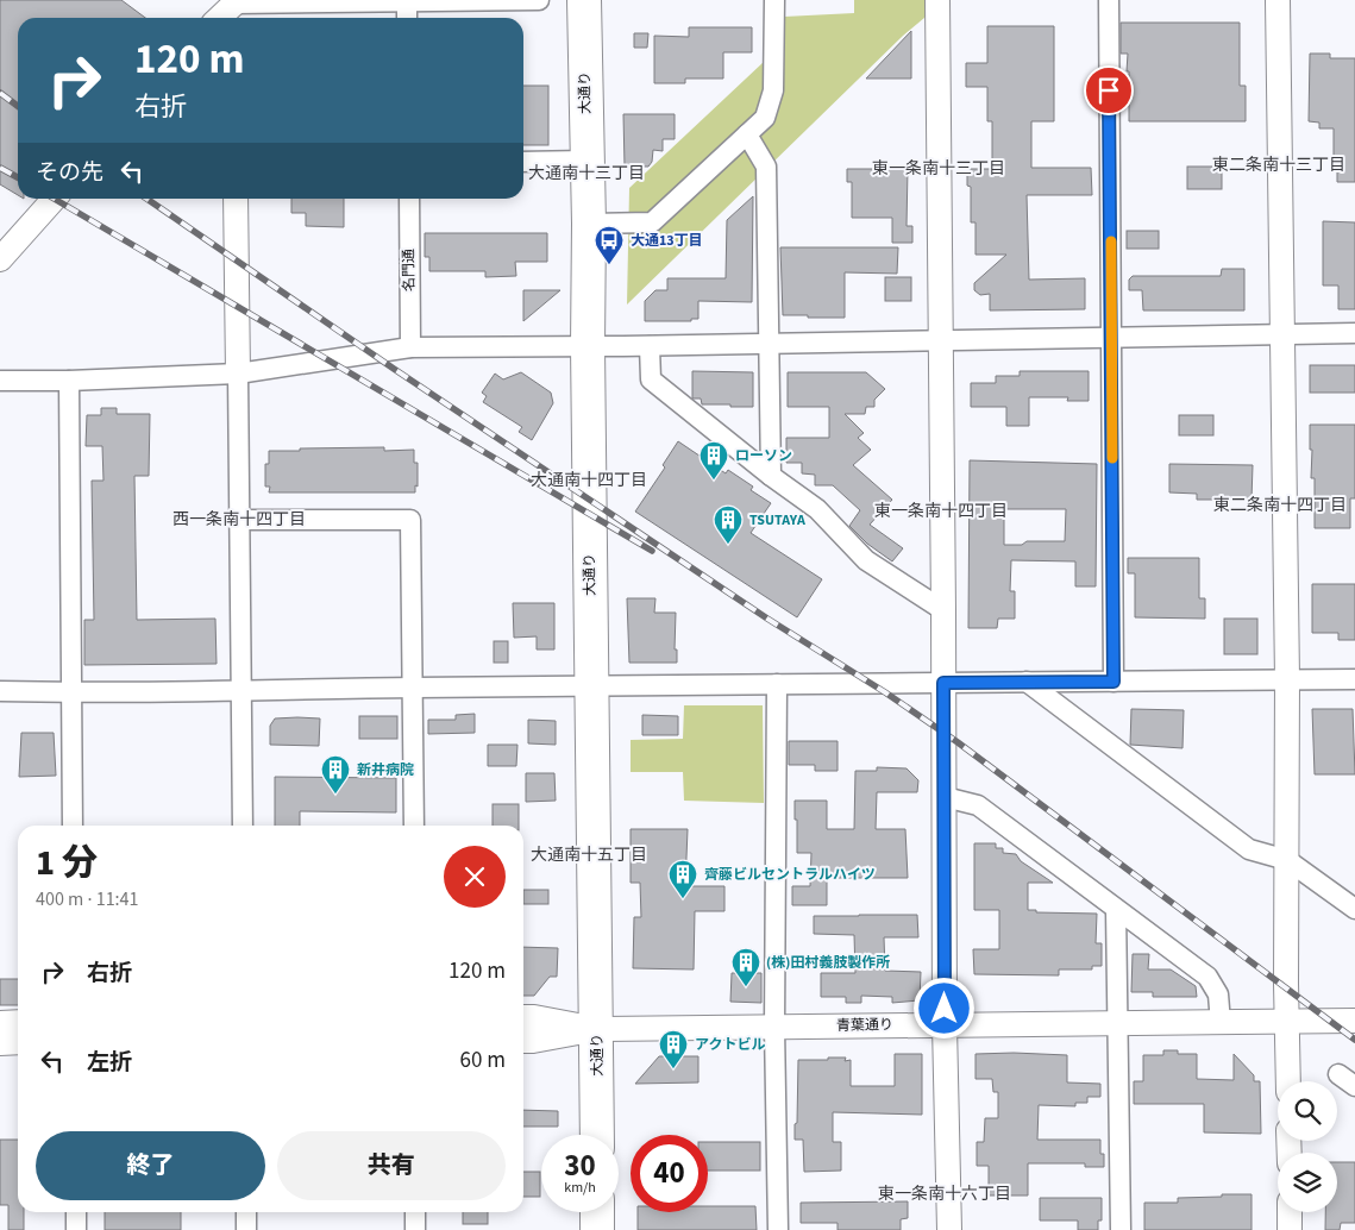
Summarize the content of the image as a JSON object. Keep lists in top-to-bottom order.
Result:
{
  "streets": {
    "highway": ["大通り"],
    "street": ["名門通", "青葉通り"]
  },
  "crossings": [
    ["大通り", "青葉通り"]
  ],
  "districts": [
    "東二条南十三丁目",
    "東一条南十三丁目",
    "大通南十三丁目",
    "大通南十四丁目",
    "東二条南十四丁目",
    "東一条南十四丁目",
    "西一条南十四丁目",
    "大通南十五丁目",
    "東一条南十六丁目"
  ],
  "places": {
    "bus stop": ["大通13丁目"],
    "building": [
      "ローソン",
      "TSUTAYA",
      "新井病院",
      "齊藤ビルセントラルハイツ",
      "(株)田村義肢製作所",
      "アクトビル"
    ]
  },
  "page": {
    "turn": ["120 m", "右折"],
    "then": "その先",
    "heading": ["1 分", "400 m · 11:41"],
    "list": [
      {
        "name": "右折",
        "value": "120 m"
      },
      {
        "name": "左折",
        "value": "60 m"
      }
    ],
    "buttons": ["終了", "共有"],
    "speed": "30 km/h",
    "limit": "40"
  }
}
